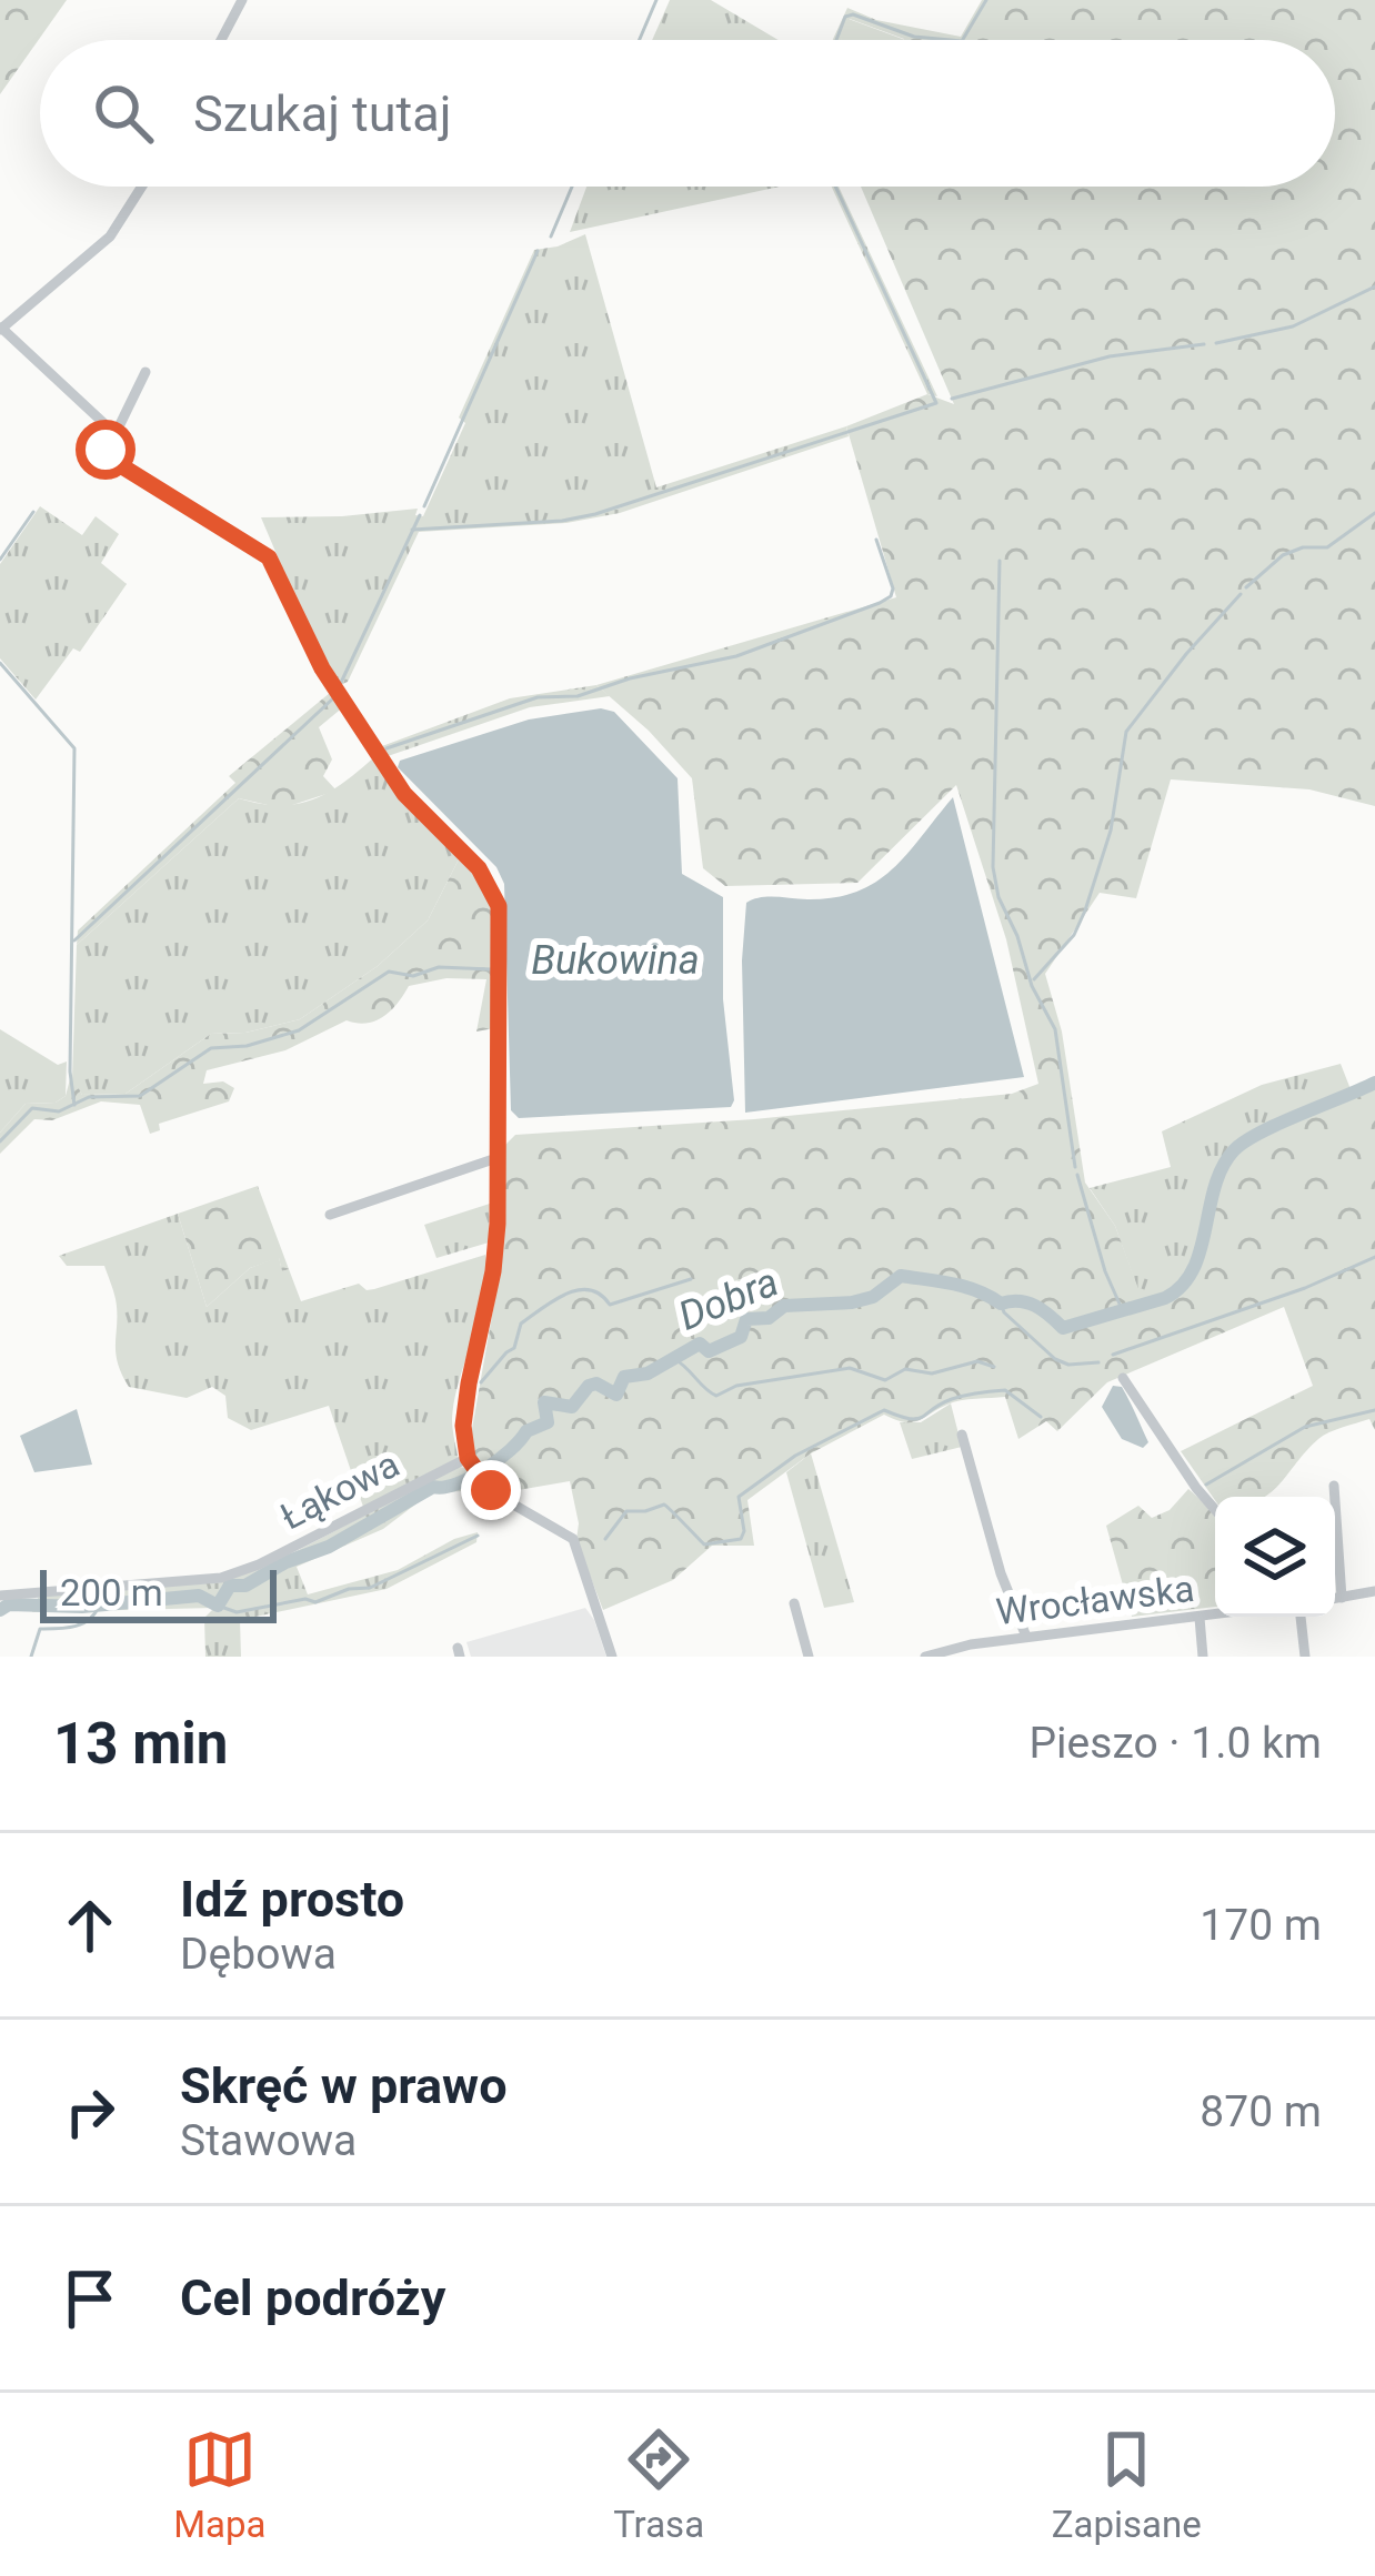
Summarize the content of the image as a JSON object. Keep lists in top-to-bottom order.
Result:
{
  "streets": {
    "street": ["Łąkowa", "Wrocławska"]
  },
  "water": ["Bukowina", "Dobra"],
  "scale_bar": "200 m",
  "page": {
    "search": "Szukaj tutaj",
    "scale": "200 m",
    "heading": ["13 min", "Pieszo · 1.0 km"],
    "list": [
      ["Idź prosto", "Dębowa", "170 m"],
      ["Skręć w prawo", "Stawowa", "870 m"],
      "Cel podróży"
    ],
    "nav": ["Mapa", "Trasa", "Zapisane"]
  }
}
